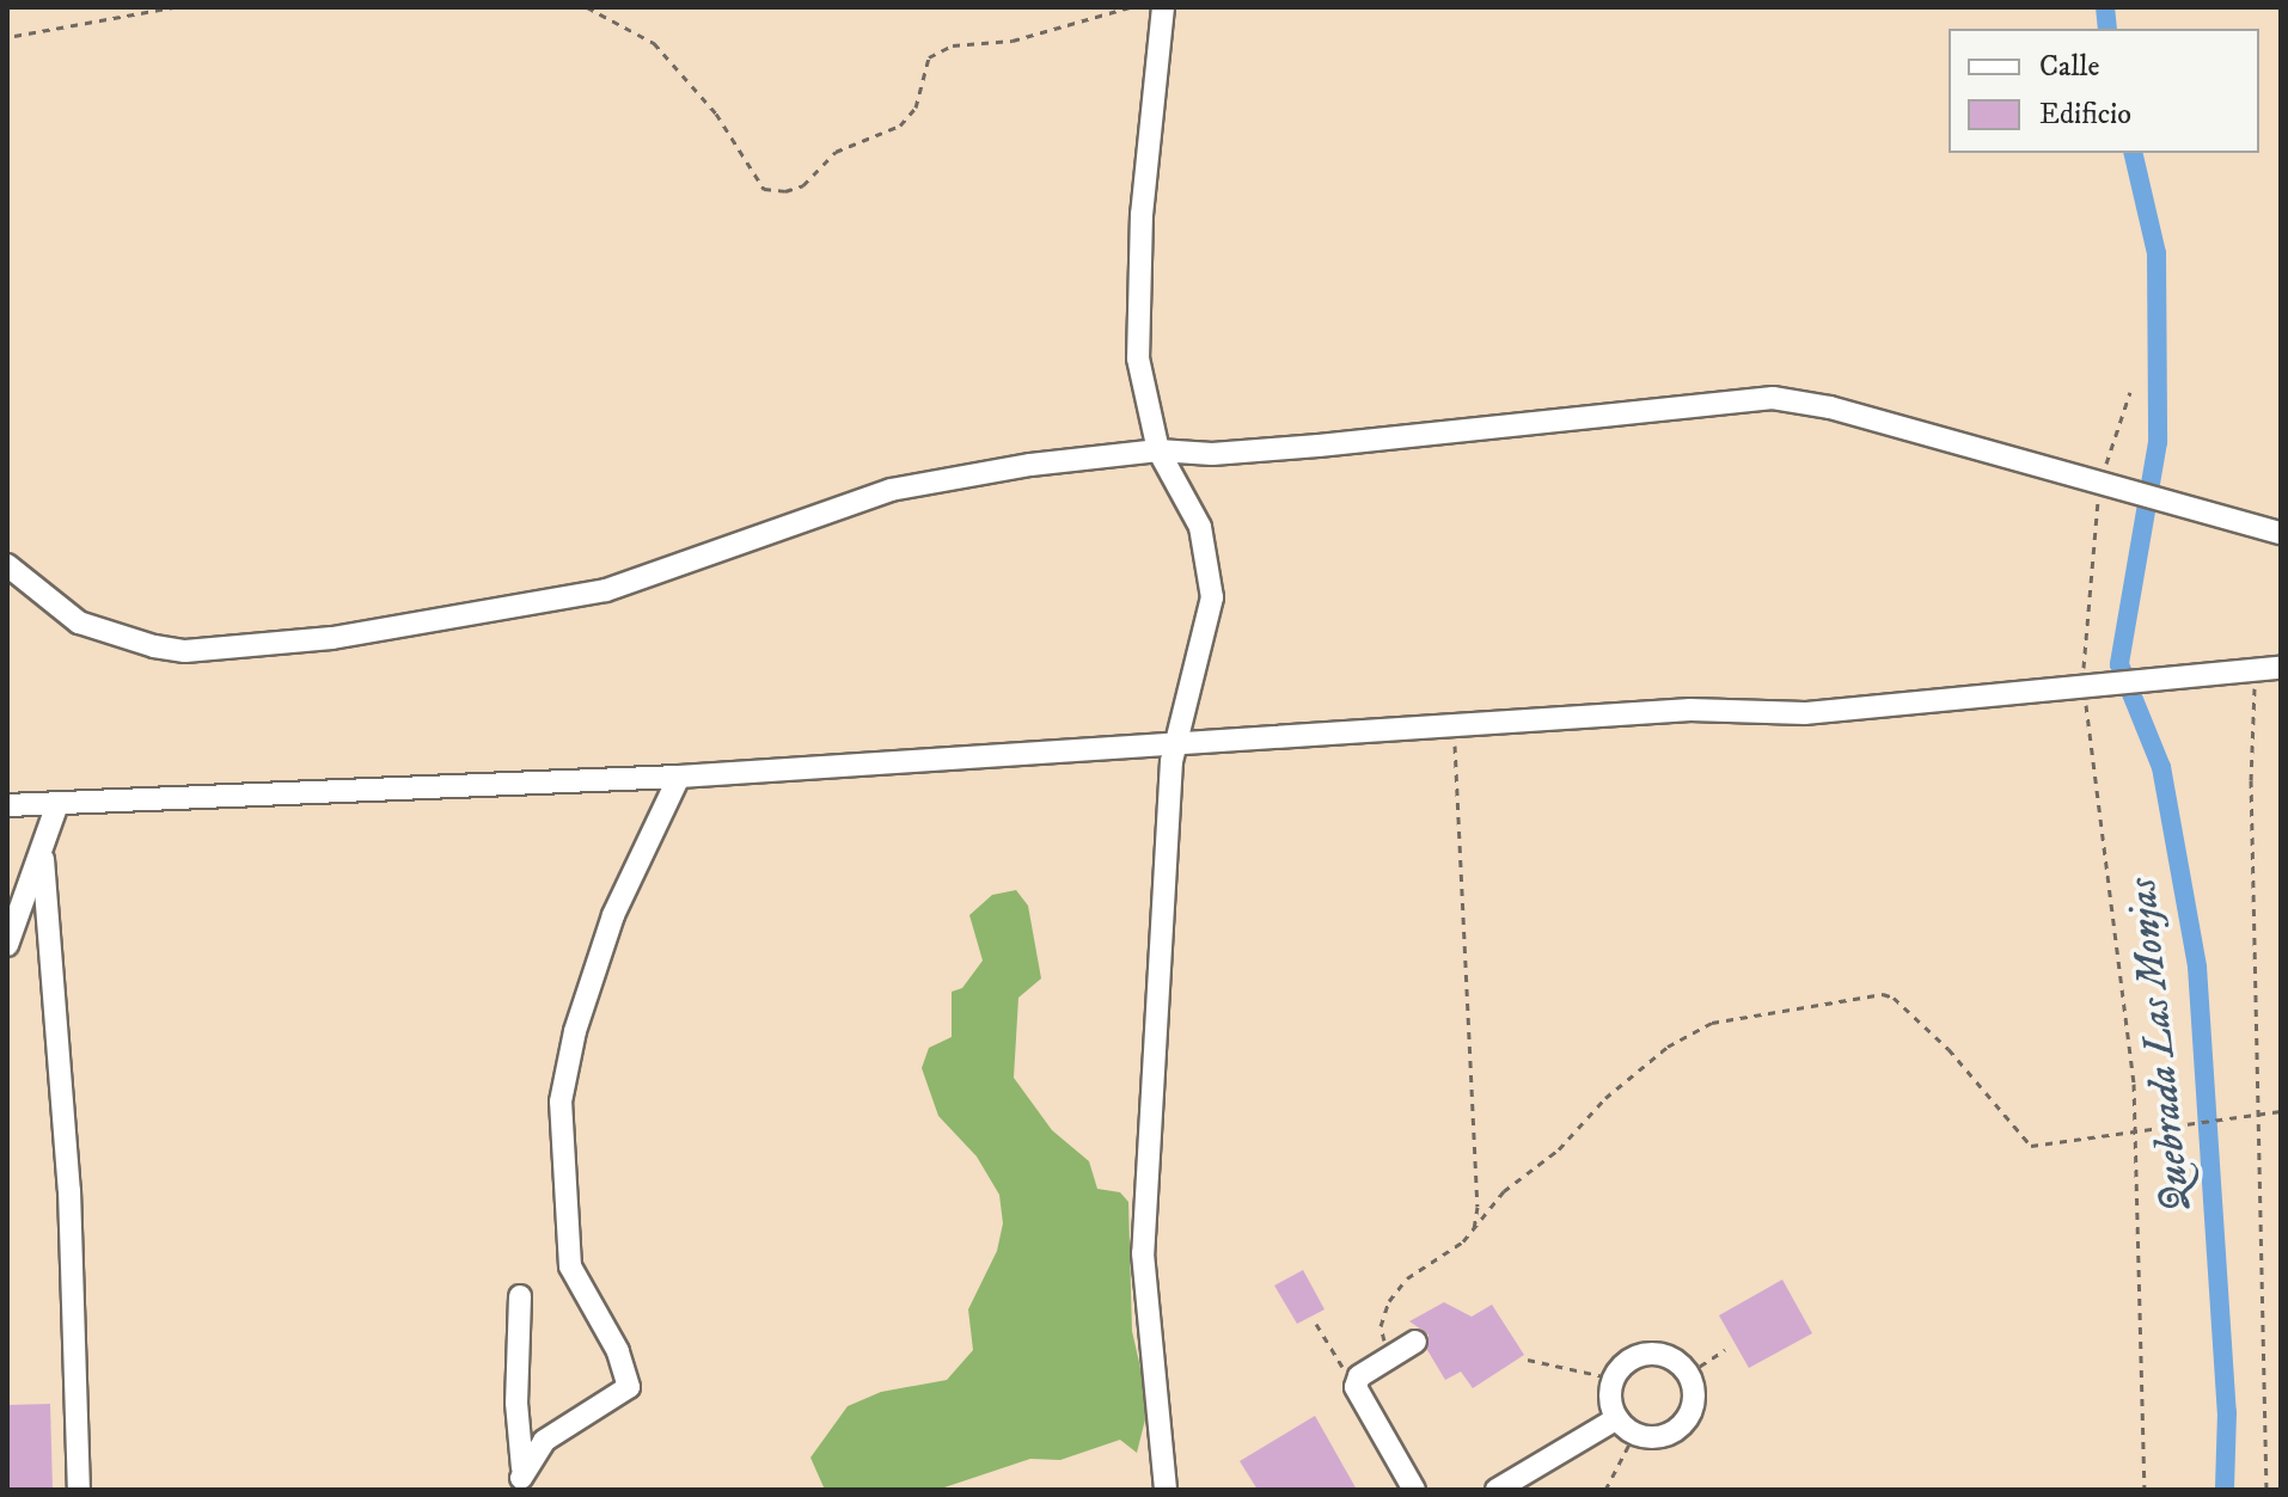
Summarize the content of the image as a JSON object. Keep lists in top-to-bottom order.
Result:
{
  "water": ["Quebrada Las Monjas"],
  "legend": ["Calle", "Edificio"]
}
